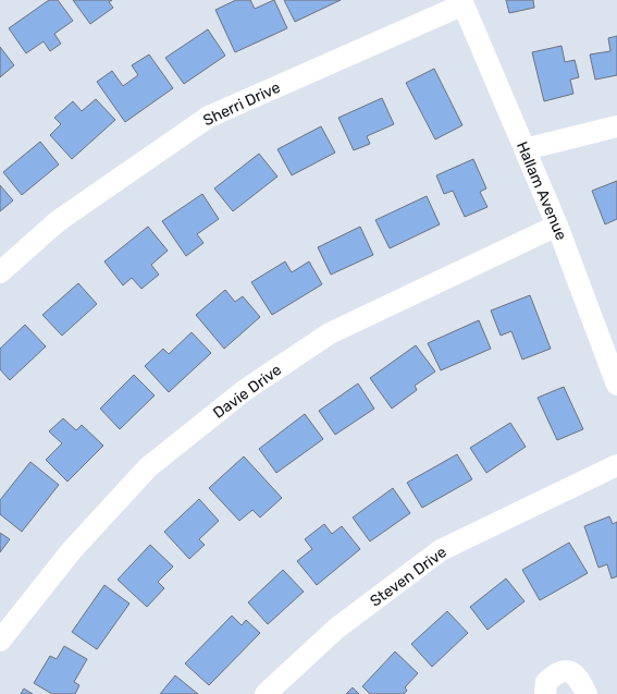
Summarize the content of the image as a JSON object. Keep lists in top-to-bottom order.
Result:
{
  "streets": {
    "street": [
      "Sherri Drive",
      "Hallam Avenue",
      "Davie Drive",
      "Steven Drive"
    ]
  },
  "crossings": [
    ["Sherri Drive", "Hallam Avenue"],
    ["Hallam Avenue", "Davie Drive"]
  ]
}
